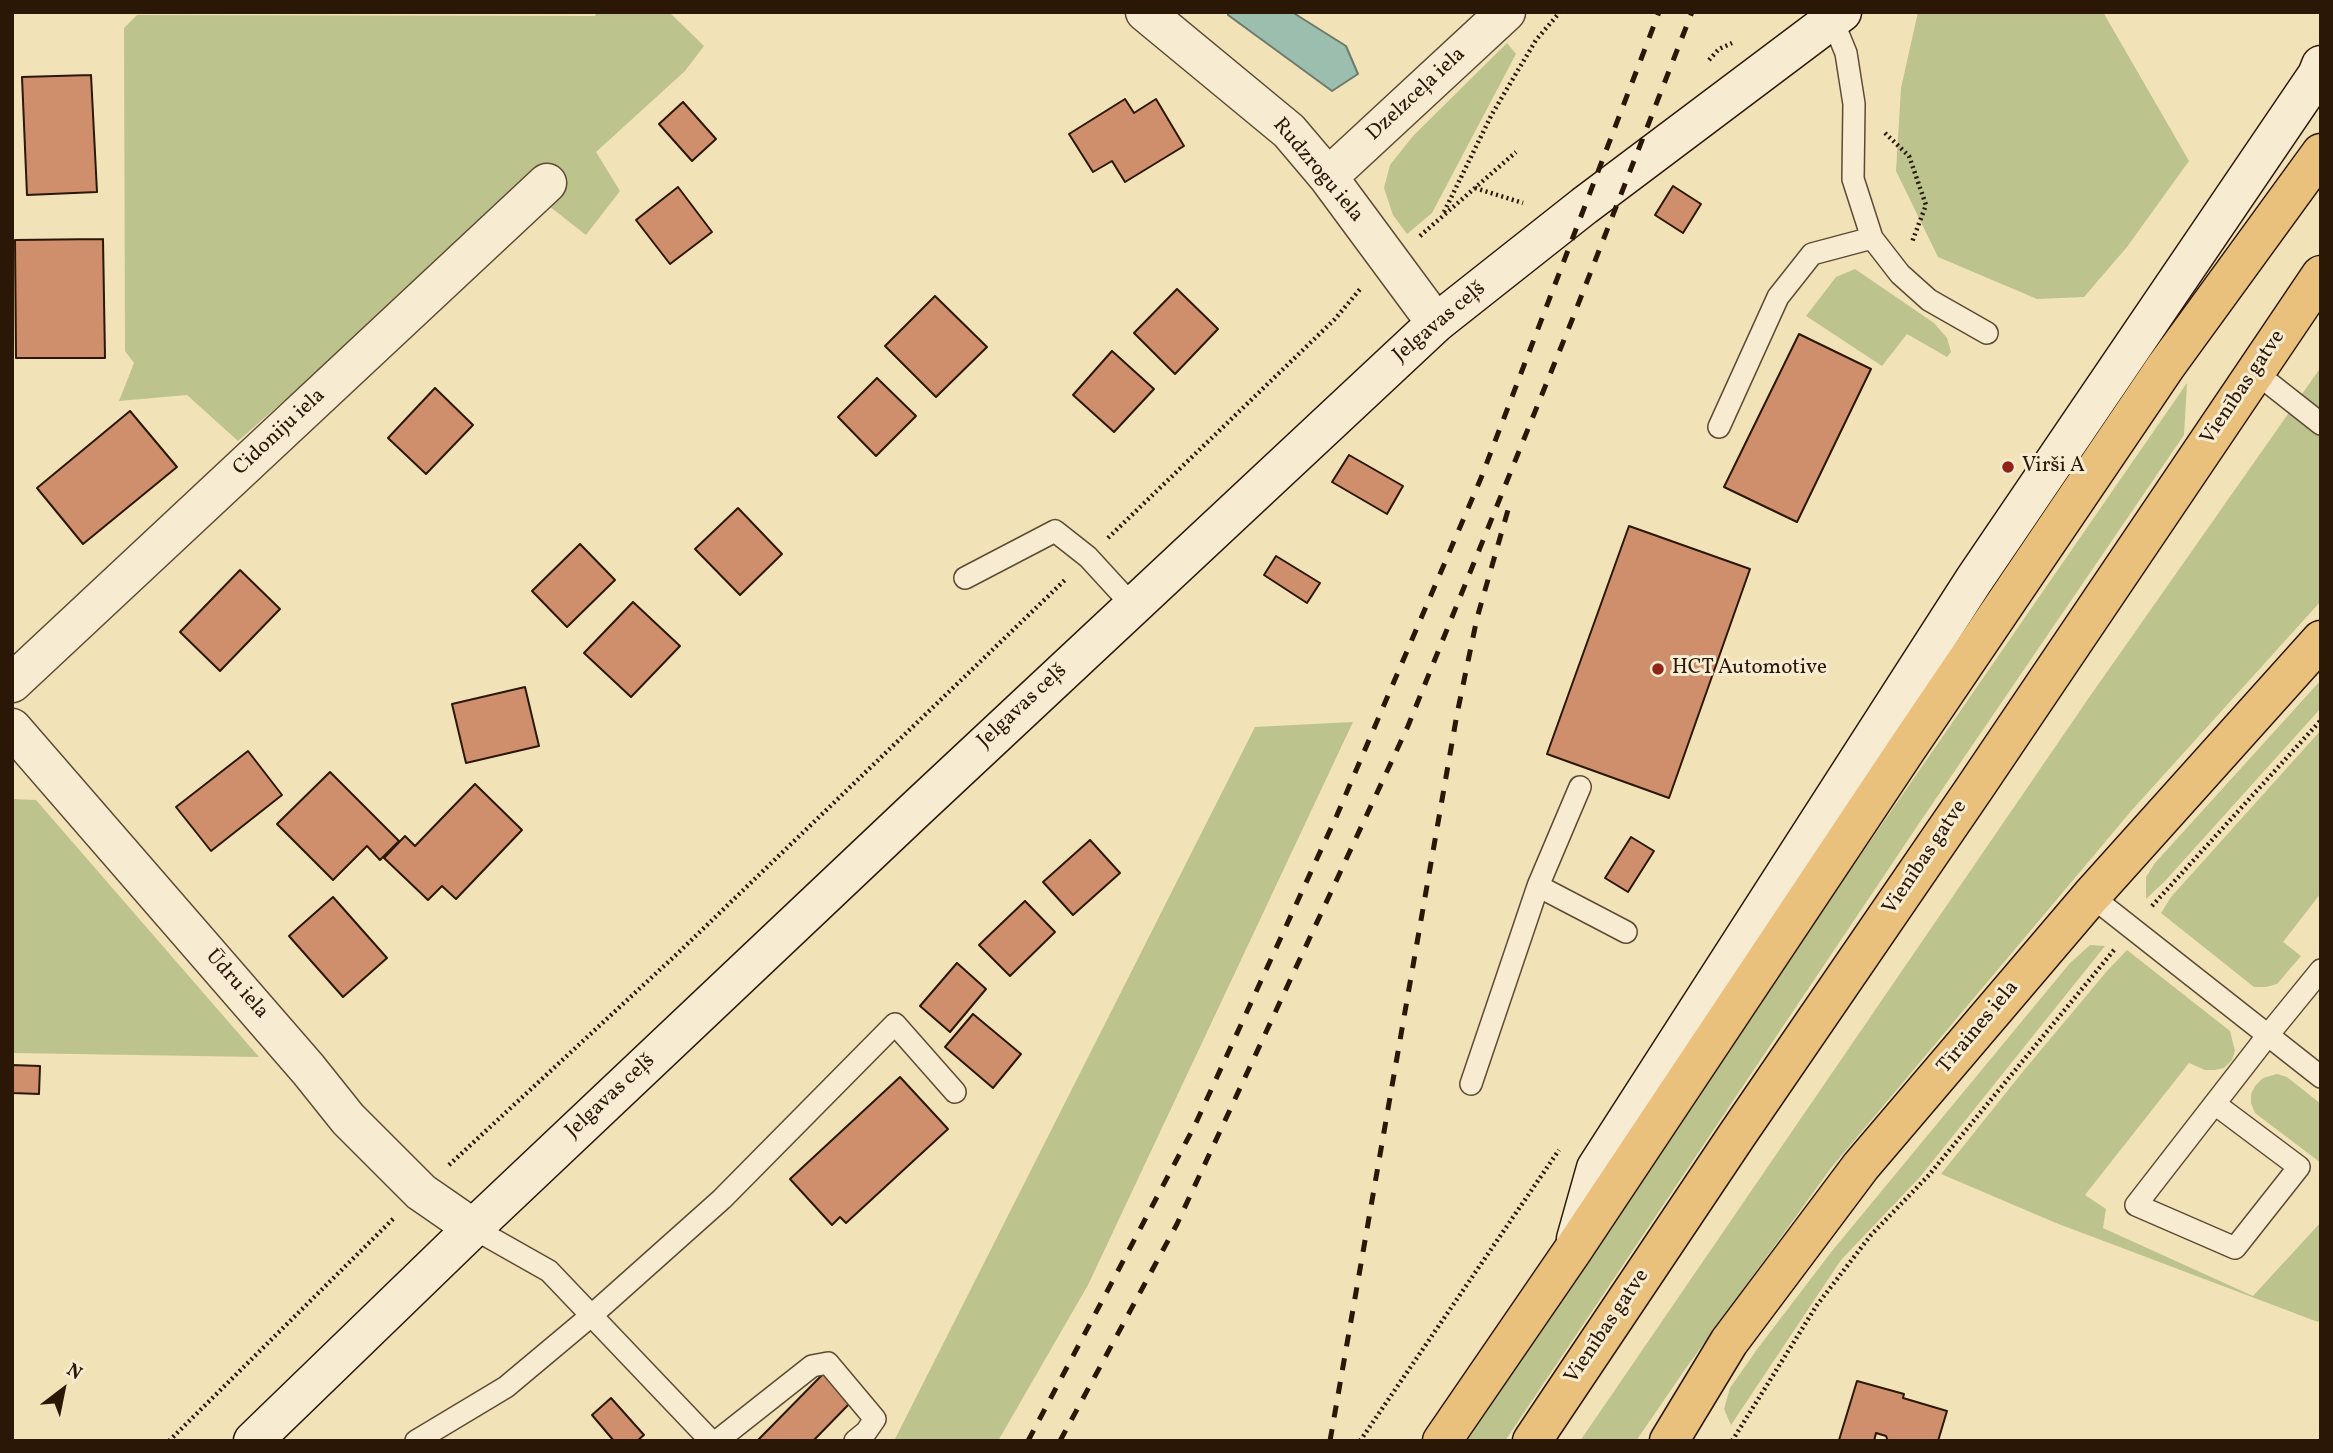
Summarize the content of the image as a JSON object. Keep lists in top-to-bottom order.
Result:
{
  "streets": {
    "highway": ["Vienības gatve", "Tīraines iela"],
    "main road": [
      "Dzelzceļa iela",
      "Rudzrogu iela",
      "Jelgavas ceļš",
      "Cidoniju iela",
      "Ūdru iela"
    ]
  },
  "crossings": [
    ["Dzelzceļa iela", "Rudzrogu iela"],
    ["Rudzrogu iela", "Jelgavas ceļš"],
    ["Jelgavas ceļš", "Ūdru iela"]
  ],
  "places": ["Virši A", "HCT Automotive"],
  "north": "top right"
}
